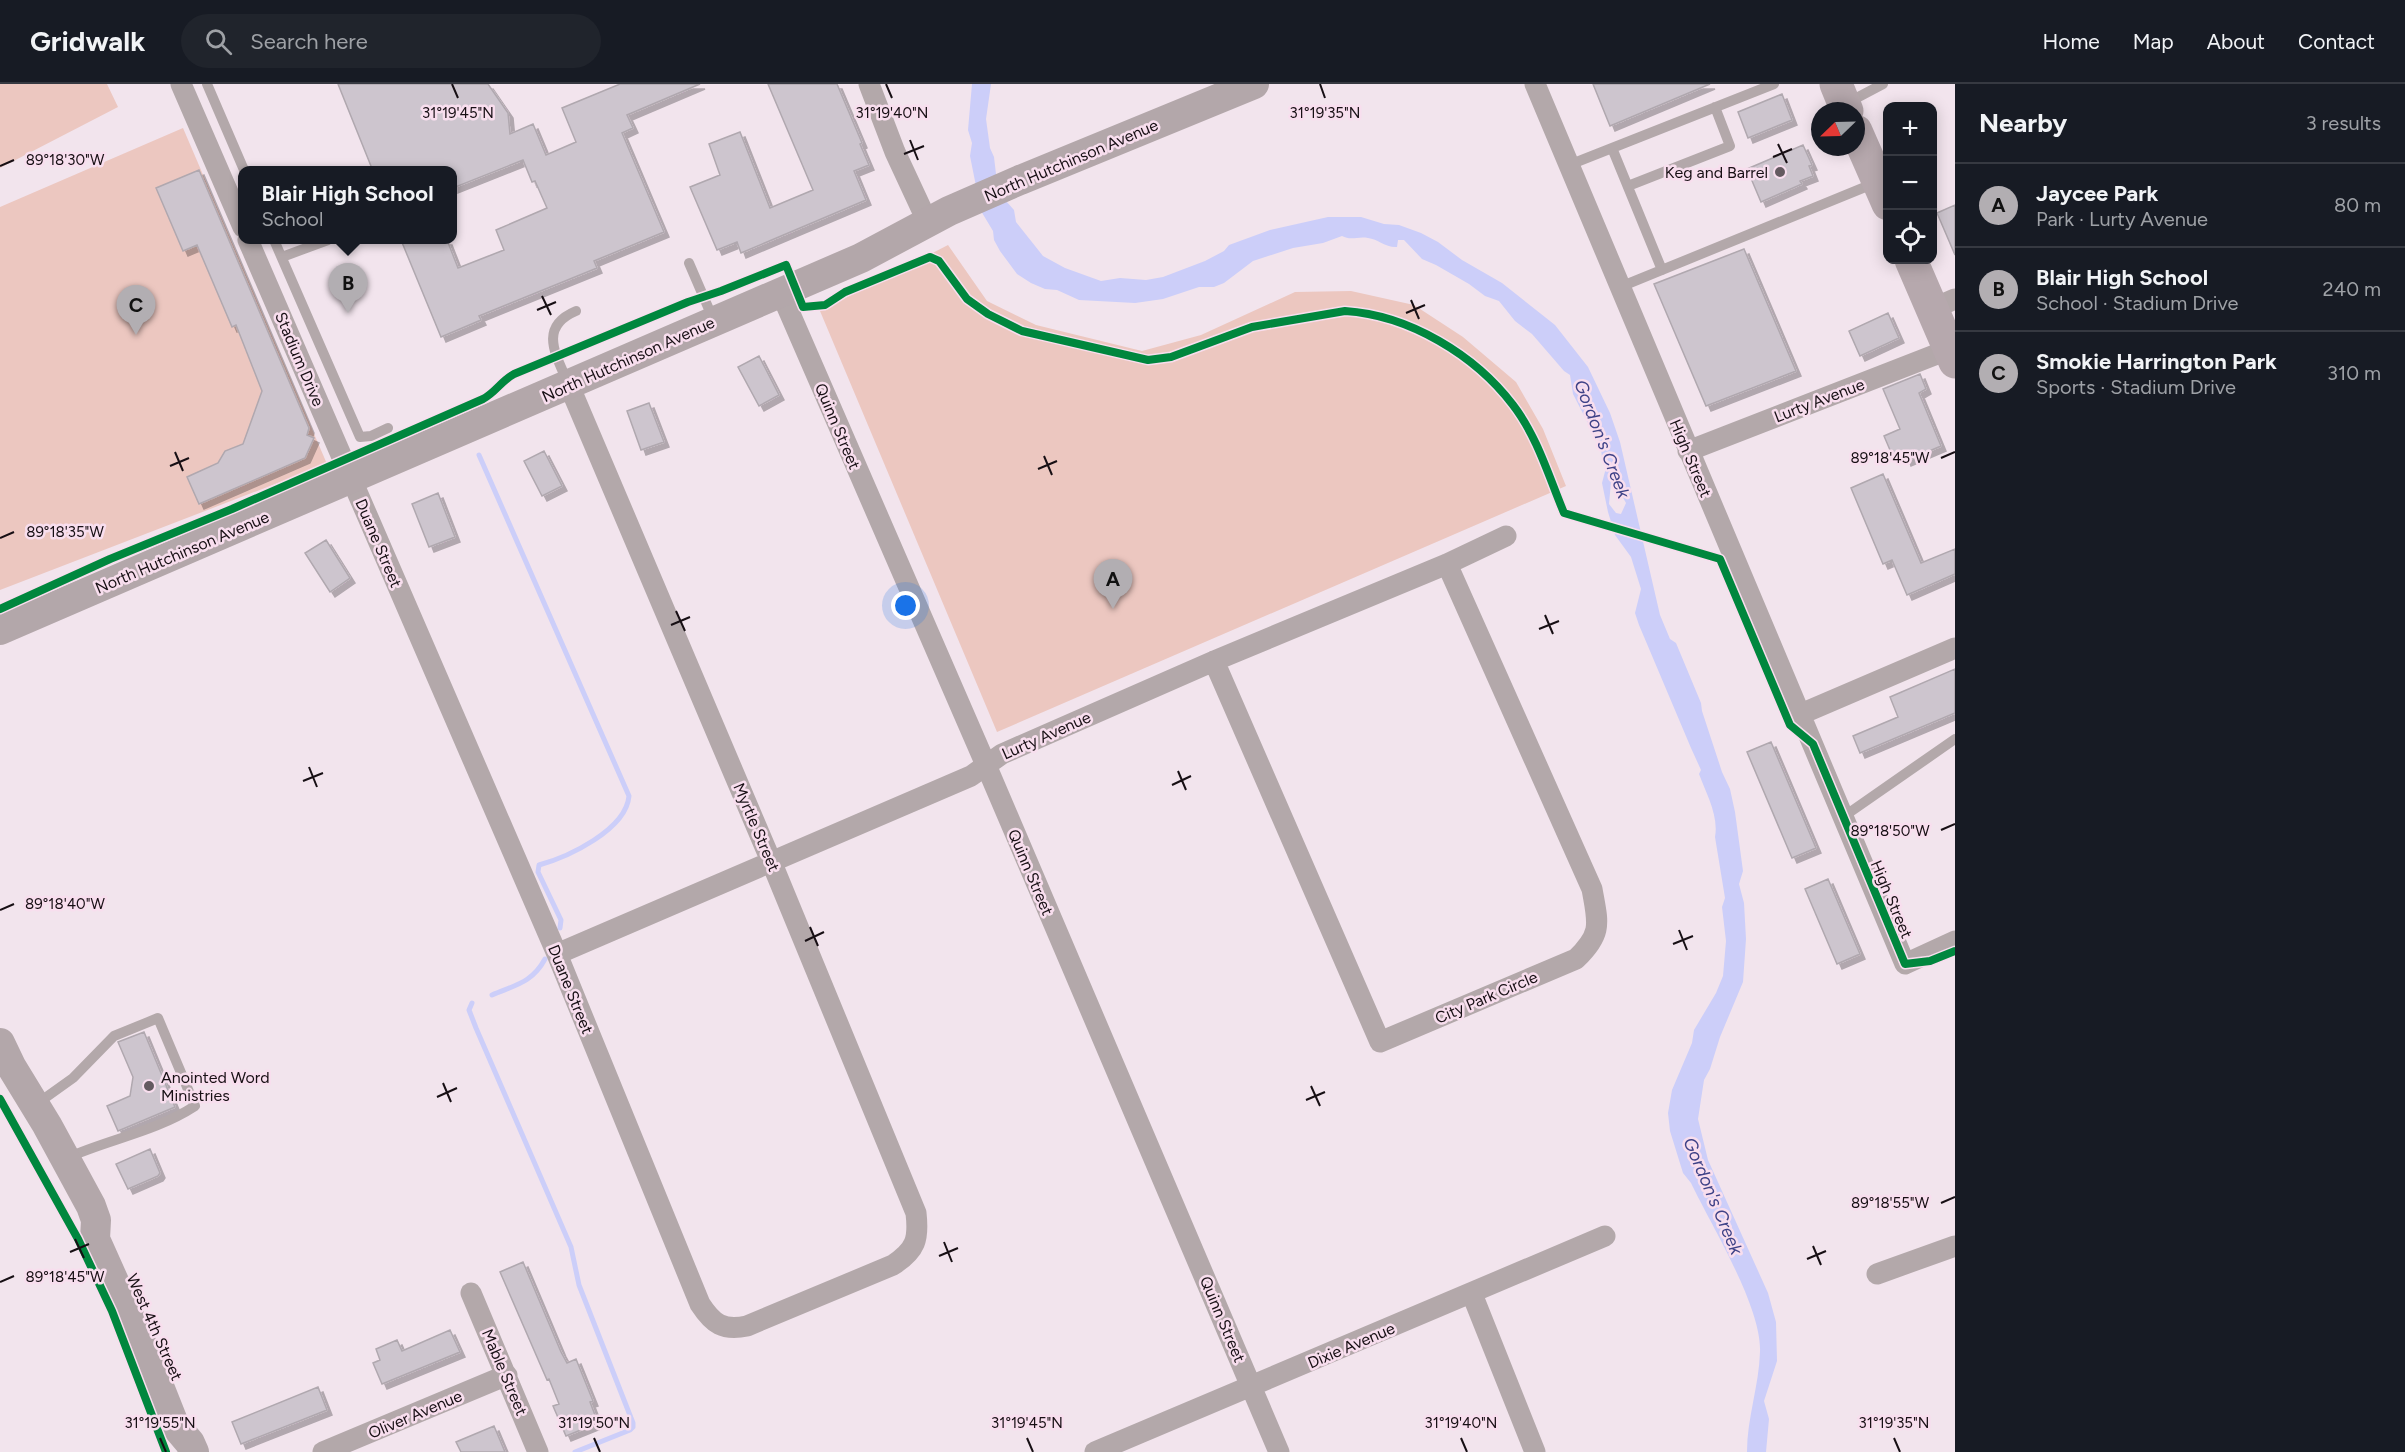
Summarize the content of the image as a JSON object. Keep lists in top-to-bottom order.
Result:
{
  "streets": {
    "main road": ["North Hutchinson Avenue", "West 4th Street"],
    "street": [
      "Stadium Drive",
      "Lurty Avenue",
      "Quinn Street",
      "High Street",
      "Duane Street",
      "Myrtle Street",
      "City Park Circle",
      "Dixie Avenue",
      "Mable Street",
      "Oliver Avenue"
    ]
  },
  "crossings": [
    ["North Hutchinson Avenue", "Stadium Drive"],
    ["North Hutchinson Avenue", "Quinn Street"],
    ["North Hutchinson Avenue", "Duane Street"],
    ["North Hutchinson Avenue", "Myrtle Street"],
    ["Stadium Drive", "Duane Street"],
    ["Lurty Avenue", "Quinn Street"],
    ["Lurty Avenue", "High Street"],
    ["Lurty Avenue", "Duane Street"],
    ["Lurty Avenue", "Myrtle Street"],
    ["Lurty Avenue", "City Park Circle"],
    ["Quinn Street", "Dixie Avenue"],
    ["Duane Street", "Myrtle Street"],
    ["Mable Street", "Oliver Avenue"]
  ],
  "water": ["Gordon's Creek"],
  "places": ["Keg and Barrel", "Anointed Word Ministries"],
  "north": "bottom left",
  "page": {
    "header": "Gridwalk",
    "search": "Search here",
    "nav": [
      "Home",
      "Map",
      "About",
      "Contact"
    ],
    "heading": ["Nearby", "3 results"],
    "map_buttons": ["+", "−"],
    "list": [
      {
        "mark": "A",
        "name": "Jaycee Park",
        "note": "Park · Lurty Avenue",
        "value": "80 m"
      },
      {
        "mark": "B",
        "name": "Blair High School",
        "note": "School · Stadium Drive",
        "value": "240 m"
      },
      {
        "mark": "C",
        "name": "Smokie Harrington Park",
        "note": "Sports · Stadium Drive",
        "value": "310 m"
      }
    ],
    "popup": ["Blair High School", "School"],
    "pins": ["B", "C", "A"]
  },
  "coordinates": [
    "31°19'45\"N",
    "31°19'40\"N",
    "31°19'35\"N",
    "89°18'30\"W",
    "89°18'45\"W",
    "89°18'35\"W",
    "89°18'50\"W",
    "89°18'40\"W",
    "89°18'55\"W",
    "31°19'55\"N",
    "31°19'50\"N"
  ]
}
